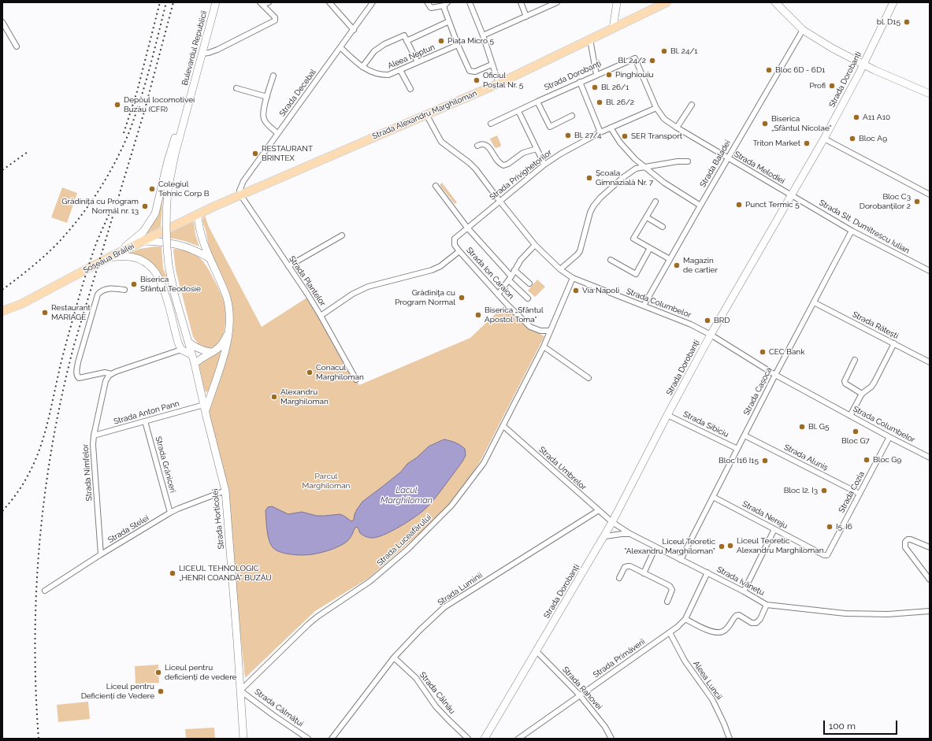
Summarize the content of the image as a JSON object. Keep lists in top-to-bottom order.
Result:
{
  "streets": {
    "main road": [
      "Bulevardul Republicii",
      "Strada Dorobanți",
      "Strada Alexandru Marghiloman",
      "Șoseaua Brăilei",
      "Strada Horticolei"
    ],
    "street": [
      "Aleea Neptun",
      "Strada Decebal",
      "Strada Baladei",
      "Strada Melodiei",
      "Strada Privighetorilor",
      "Strada Slt. Dumitrescu Iulian",
      "Strada Ion Caraion",
      "Strada Plantelor",
      "Strada Columbelor",
      "Strada Rătești",
      "Strada Cașoca",
      "Strada Anton Pann",
      "Strada Sibiciu",
      "Strada Aluniș",
      "Strada Grăniceri",
      "Strada Umbrelor",
      "Strada Nimfelor",
      "Strada Cozia",
      "Strada Nereju",
      "Strada Stelei",
      "Strada Luceafărului",
      "Strada Ivănețu",
      "Strada Luminii",
      "Strada Primăverii",
      "Aleea Luncii",
      "Strada Rahovei",
      "Strada Câlnău",
      "Strada Călmățui"
    ]
  },
  "crossings": [
    ["Bulevardul Republicii", "Strada Horticolei"],
    ["Aleea Neptun", "Strada Decebal"],
    ["Strada Dorobanți", "Strada Melodiei"],
    ["Strada Dorobanți", "Strada Slt. Dumitrescu Iulian"],
    ["Strada Dorobanți", "Strada Columbelor"],
    ["Strada Dorobanți", "Strada Sibiciu"],
    ["Strada Dorobanți", "Strada Umbrelor"],
    ["Strada Dorobanți", "Strada Ivănețu"],
    ["Strada Dorobanți", "Strada Rahovei"],
    ["Strada Decebal", "Strada Alexandru Marghiloman"],
    ["Strada Decebal", "Strada Plantelor"],
    ["Strada Alexandru Marghiloman", "Șoseaua Brăilei"],
    ["Strada Alexandru Marghiloman", "Strada Plantelor"],
    ["Strada Alexandru Marghiloman", "Strada Columbelor"],
    ["Strada Baladei", "Strada Melodiei"],
    ["Strada Baladei", "Strada Columbelor"],
    ["Strada Melodiei", "Strada Privighetorilor"],
    ["Strada Melodiei", "Strada Slt. Dumitrescu Iulian"],
    ["Strada Privighetorilor", "Strada Ion Caraion"],
    ["Strada Privighetorilor", "Strada Columbelor"],
    ["Strada Slt. Dumitrescu Iulian", "Strada Cașoca"],
    ["Strada Ion Caraion", "Strada Luceafărului"],
    ["Strada Columbelor", "Strada Cașoca"],
    ["Strada Columbelor", "Strada Cozia"],
    ["Strada Columbelor", "Strada Luceafărului"],
    ["Strada Rătești", "Strada Cașoca"],
    ["Strada Cașoca", "Strada Sibiciu"],
    ["Strada Cașoca", "Strada Aluniș"],
    ["Strada Cașoca", "Strada Nereju"],
    ["Strada Cașoca", "Strada Ivănețu"],
    ["Strada Anton Pann", "Strada Grăniceri"],
    ["Strada Anton Pann", "Strada Nimfelor"],
    ["Strada Anton Pann", "Strada Horticolei"],
    ["Strada Aluniș", "Strada Cozia"],
    ["Strada Grăniceri", "Strada Stelei"],
    ["Strada Umbrelor", "Strada Luceafărului"],
    ["Strada Umbrelor", "Strada Ivănețu"],
    ["Strada Umbrelor", "Strada Luminii"],
    ["Strada Nimfelor", "Strada Stelei"],
    ["Strada Cozia", "Strada Nereju"],
    ["Strada Horticolei", "Strada Stelei"],
    ["Strada Horticolei", "Strada Luceafărului"],
    ["Strada Horticolei", "Strada Călmățui"],
    ["Strada Luceafărului", "Strada Călmățui"],
    ["Strada Ivănețu", "Strada Primăverii"],
    ["Strada Luminii", "Strada Câlnău"],
    ["Strada Primăverii", "Aleea Luncii"],
    ["Strada Primăverii", "Strada Rahovei"]
  ],
  "water": ["Lacul Marghiloman"],
  "parks": ["Parcul Marghiloman"],
  "places": [
    "bl. D15",
    "Piața Micro 5",
    "Bl. 24/1",
    "Bl. 24/2",
    "Bloc 6D - 6D1",
    "Pinghiouiu",
    "Oficiul Poștal Nr. 5",
    "Profi",
    "Bl. 26/1",
    "Bl. 26/2",
    "Depoul locomotivei Buzău (CFR)",
    "A11 A10",
    "Biserica „Sfântul Nicolae\"",
    "Bl. 27/4",
    "SER Transport",
    "Bloc A9",
    "Triton Market",
    "RESTAURANT BRINTEX",
    "Școala Gimnazială Nr. 7",
    "Colegiul Tehnic Corp B",
    "Bloc C3 Dorobanților 2",
    "Punct Termic 5",
    "Grădinița cu Program Normal nr. 13",
    "Magazin de cartier",
    "Biserica Sfântul Teodosie",
    "Via Napoli",
    "Grădiniţa cu Program Normal",
    "Restaurant MARIAGE",
    "Biserica „Sfântul Apostol Toma\"",
    "BRD",
    "CEC Bank",
    "Conacul Marghiloman",
    "Alexandru Marghiloman",
    "Bl. G5",
    "Bloc G7",
    "Bloc G9",
    "Bloc I16 I15",
    "Bloc I2. I3",
    "I5. I6",
    "Liceul Teoretic Alexandru Marghiloman",
    "Liceul Teoretic \"Alexandru Marghiloman\"",
    "LICEUL TEHNOLOGIC „HENRI COANDĂ” BUZĂU",
    "Liceul pentru deficienți de vedere",
    "Liceul pentru Deficienți de Vedere"
  ],
  "scale_bar": "100 m"
}
